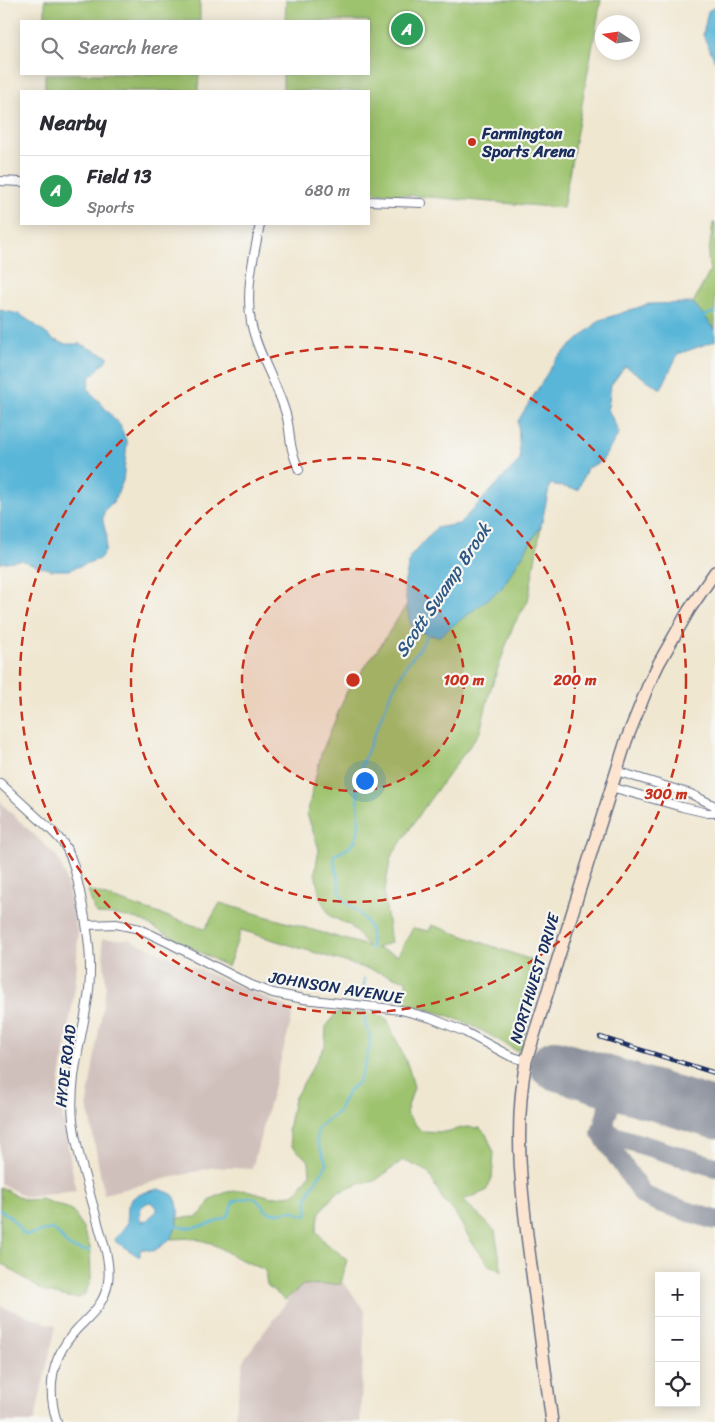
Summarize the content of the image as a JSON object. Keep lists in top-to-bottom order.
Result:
{
  "streets": {
    "main road": ["NORTHWEST DRIVE"],
    "street": ["JOHNSON AVENUE", "HYDE ROAD"]
  },
  "crossings": [
    ["NORTHWEST DRIVE", "JOHNSON AVENUE"],
    ["JOHNSON AVENUE", "HYDE ROAD"]
  ],
  "water": ["Scott Swamp Brook"],
  "places": ["Farmington Sports Arena"],
  "north": "left",
  "page": {
    "pins": "A",
    "search": "Search here",
    "heading": "Nearby",
    "list": [
      {
        "mark": "A",
        "name": "Field 13",
        "note": "Sports",
        "value": "680 m"
      }
    ],
    "map_buttons": ["+", "−"]
  },
  "rings": ["100 m", "200 m", "300 m"]
}
